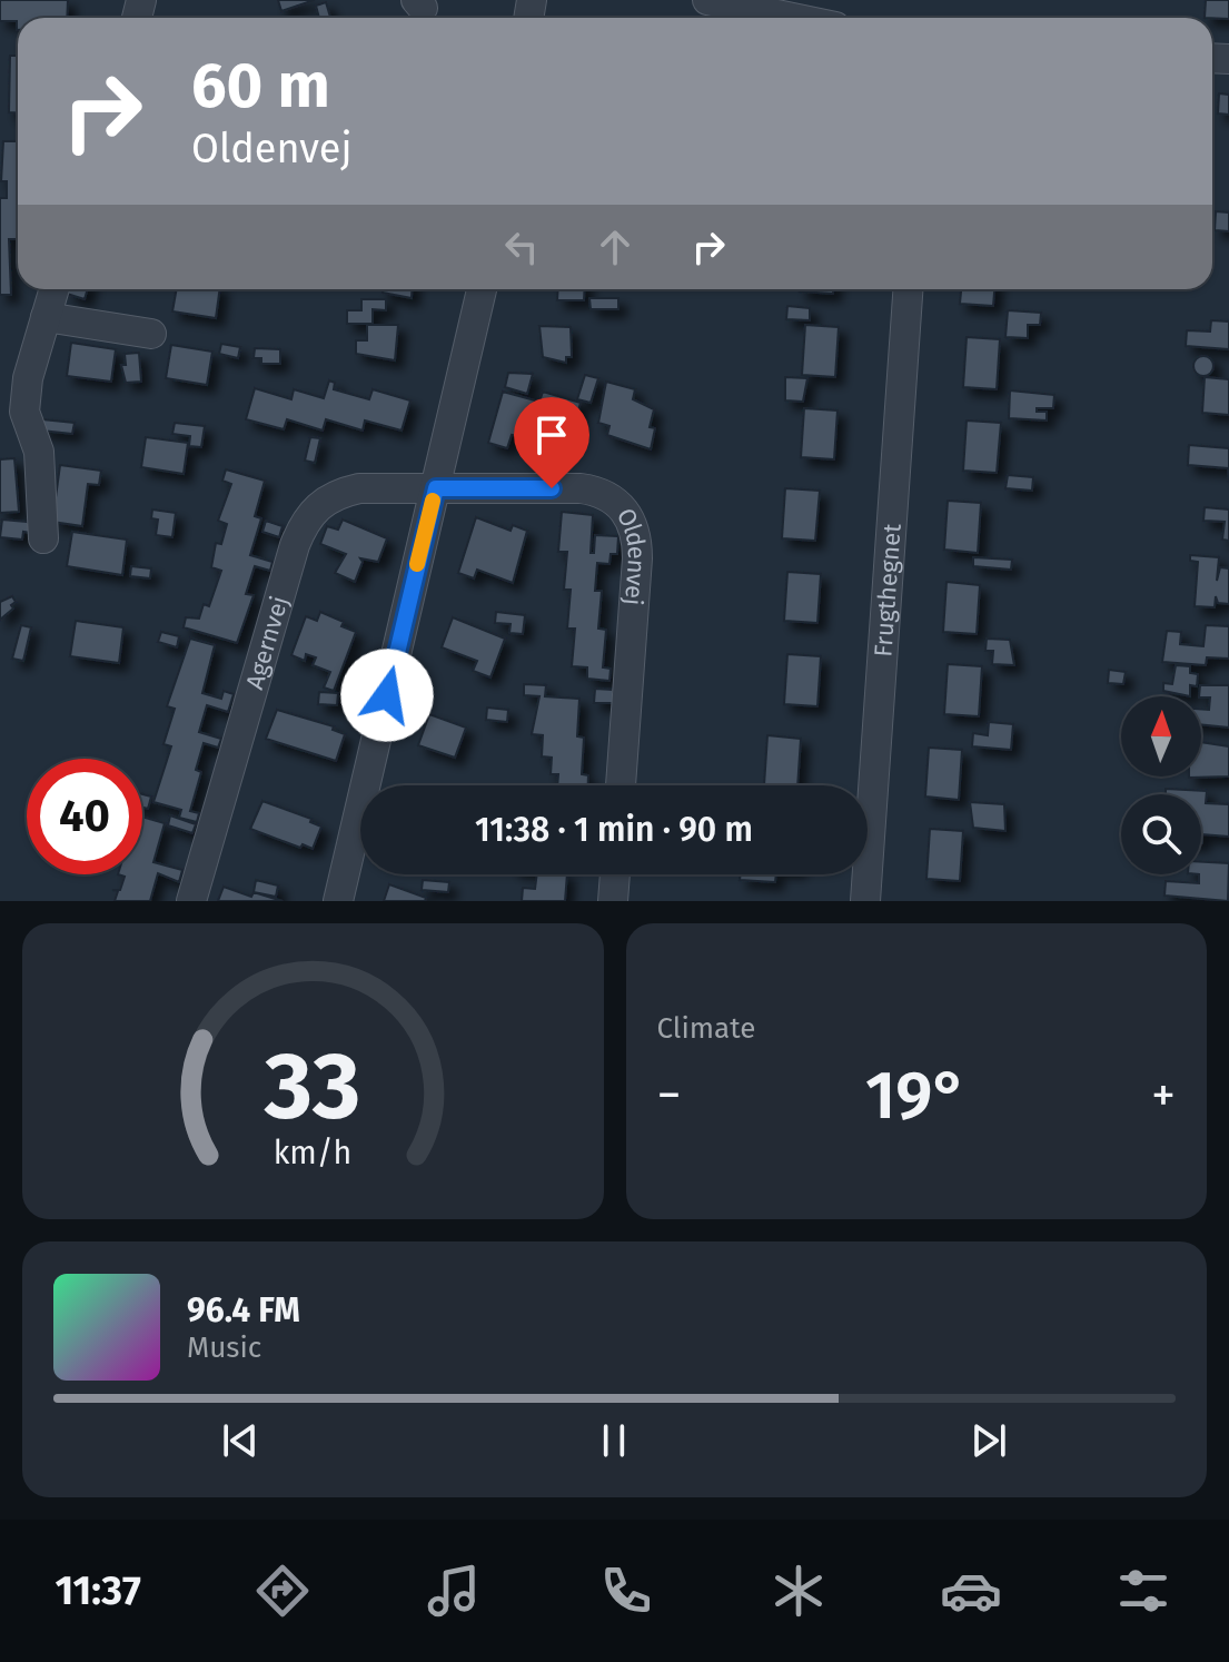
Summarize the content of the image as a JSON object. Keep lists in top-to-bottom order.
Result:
{
  "streets": {
    "street": ["Oldenvej", "Frugthegnet", "Agernvej"]
  },
  "crossings": [
    ["Oldenvej", "Agernvej"]
  ],
  "north": "top",
  "page": {
    "turn": ["60 m", "Oldenvej"],
    "limit": "40",
    "trip": "11:38 · 1 min · 90 m",
    "tile": "Climate",
    "heat": ["−", "19°", "+"],
    "song": ["96.4 FM", "Music"],
    "tabs": "11:37",
    "gauge": ["33", "km/h"]
  }
}
